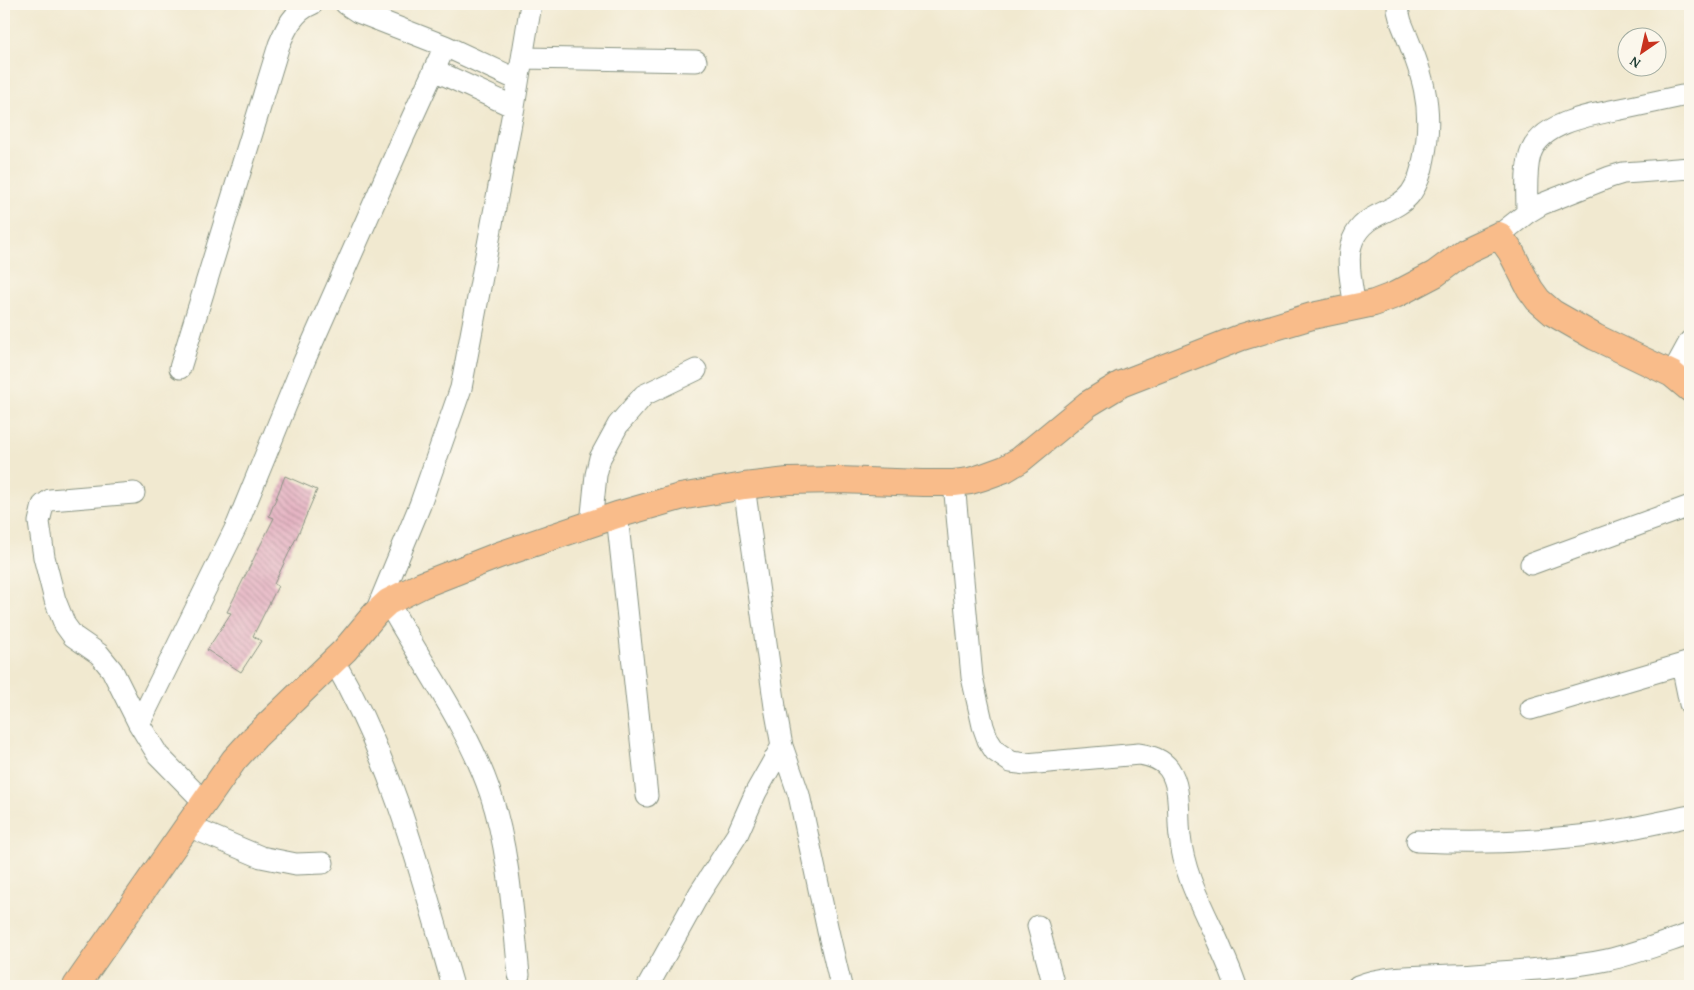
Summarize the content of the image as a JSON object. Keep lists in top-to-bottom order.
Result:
{
  "north": "bottom left"
}
